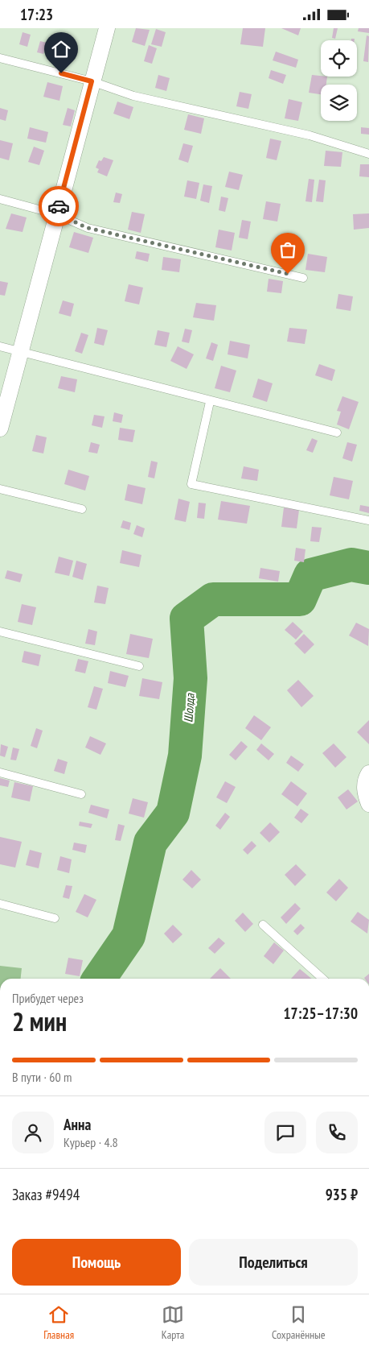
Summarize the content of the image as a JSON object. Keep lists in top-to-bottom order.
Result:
{
  "water": ["Шолда"],
  "page": {
    "status": "17:23",
    "heading": ["2 мин", "Прибудет через", "17:25–17:30"],
    "panel": [
      "Анна",
      "Курьер · 4.8",
      "Заказ #9494",
      "935 ₽"
    ],
    "bar": "В пути · 60 m",
    "buttons": ["Помощь", "Поделиться"],
    "tabs": ["Главная", "Карта", "Сохранённые"]
  }
}
